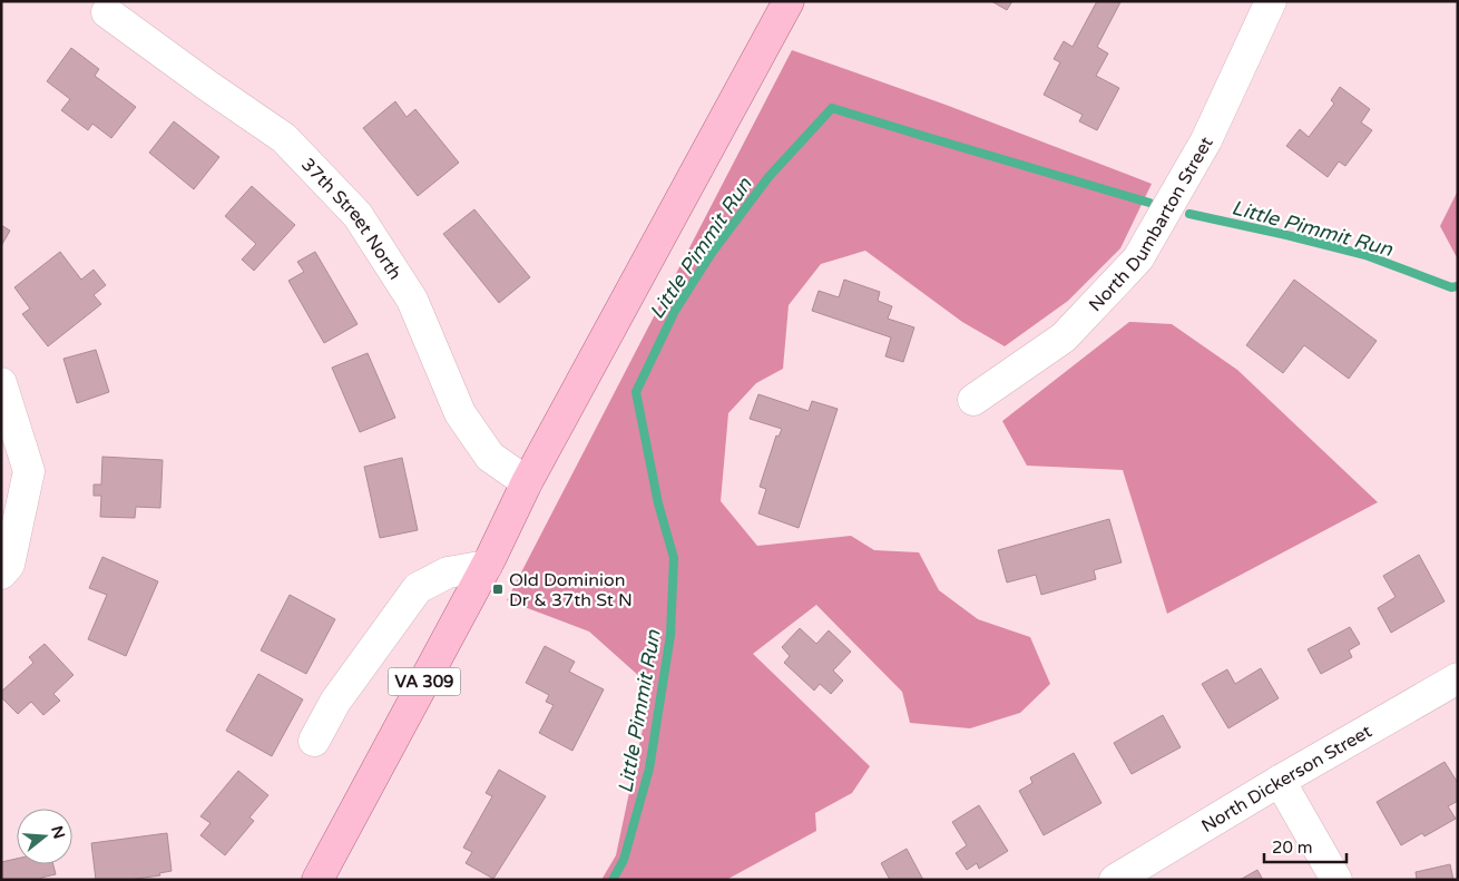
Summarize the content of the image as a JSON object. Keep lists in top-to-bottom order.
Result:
{
  "streets": {
    "main road": ["VA 309"],
    "street": ["37th Street North", "North Dumbarton Street", "North Dickerson Street"]
  },
  "crossings": [
    ["37th Street North", "VA 309"]
  ],
  "water": ["Little Pimmit Run"],
  "places": {
    "transit": ["Old Dominion Dr & 37th St N"]
  },
  "scale_bar": "20 m",
  "north": "right"
}
